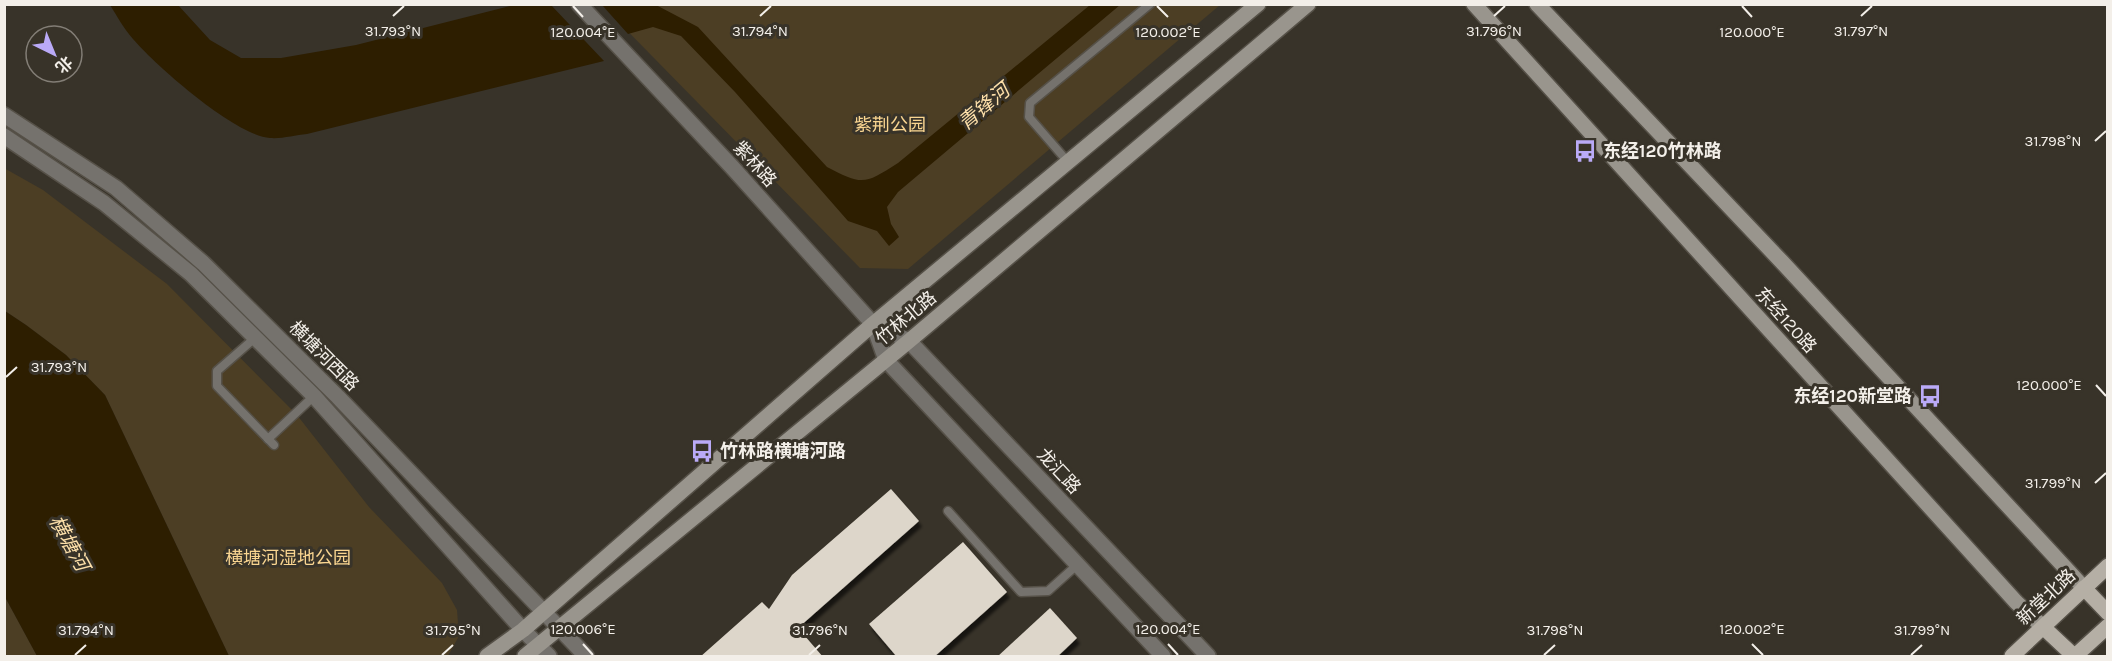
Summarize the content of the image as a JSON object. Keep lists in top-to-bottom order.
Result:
{
  "streets": {
    "main road": ["竹林北路", "东经120路", "新堂北路"],
    "street": ["紫林路", "横塘河西路", "龙汇路"]
  },
  "crossings": [
    ["紫林路", "竹林北路"],
    ["紫林路", "龙汇路"],
    ["竹林北路", "横塘河西路"],
    ["竹林北路", "龙汇路"],
    ["东经120路", "新堂北路"]
  ],
  "water": ["青锋河", "横塘河"],
  "parks": ["紫荆公园", "横塘河湿地公园"],
  "places": {
    "bus stop": ["东经120竹林路", "东经120新堂路", "竹林路横塘河路"]
  },
  "north": "bottom right",
  "coordinates": [
    "31.793°N",
    "31.794°N",
    "31.796°N",
    "31.797°N",
    "120.004°E",
    "120.002°E",
    "120.000°E",
    "31.798°N",
    "31.799°N",
    "120.006°E",
    "31.795°N"
  ]
}
